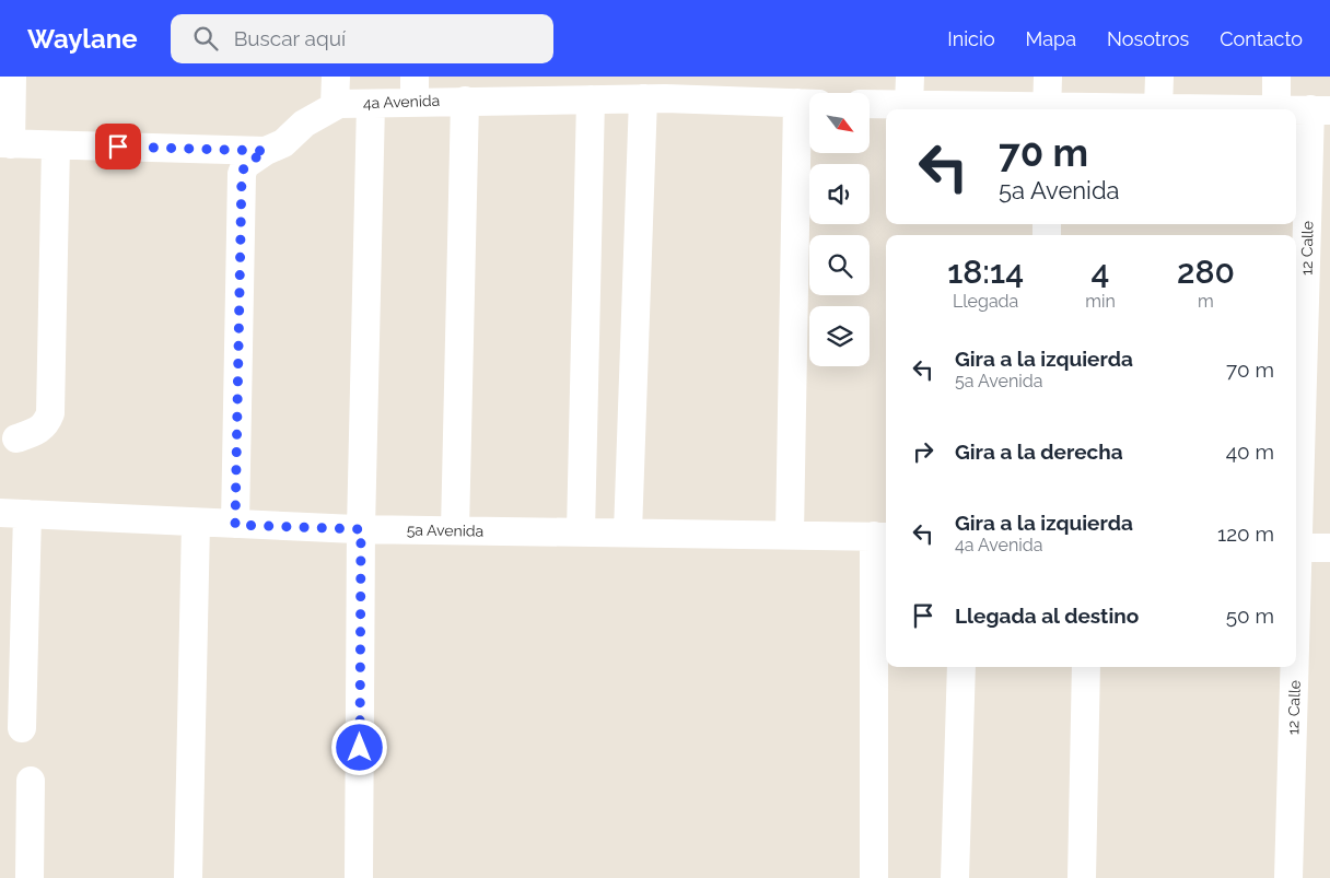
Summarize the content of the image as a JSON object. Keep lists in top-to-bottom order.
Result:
{
  "streets": {
    "street": ["4a Avenida", "12 Calle", "5a Avenida"]
  },
  "crossings": [
    ["4a Avenida", "5a Avenida"]
  ],
  "north": "bottom right",
  "page": {
    "header": "Waylane",
    "search": "Buscar aquí",
    "nav": [
      "Inicio",
      "Mapa",
      "Nosotros",
      "Contacto"
    ],
    "turn": ["70 m", "5a Avenida"],
    "eta": [
      "18:14",
      "Llegada",
      "4",
      "min",
      "280",
      "m"
    ],
    "list": [
      {
        "name": "Gira a la izquierda",
        "note": "5a Avenida",
        "value": "70 m"
      },
      {
        "name": "Gira a la derecha",
        "value": "40 m"
      },
      {
        "name": "Gira a la izquierda",
        "note": "4a Avenida",
        "value": "120 m"
      },
      {
        "name": "Llegada al destino",
        "value": "50 m"
      }
    ]
  }
}
